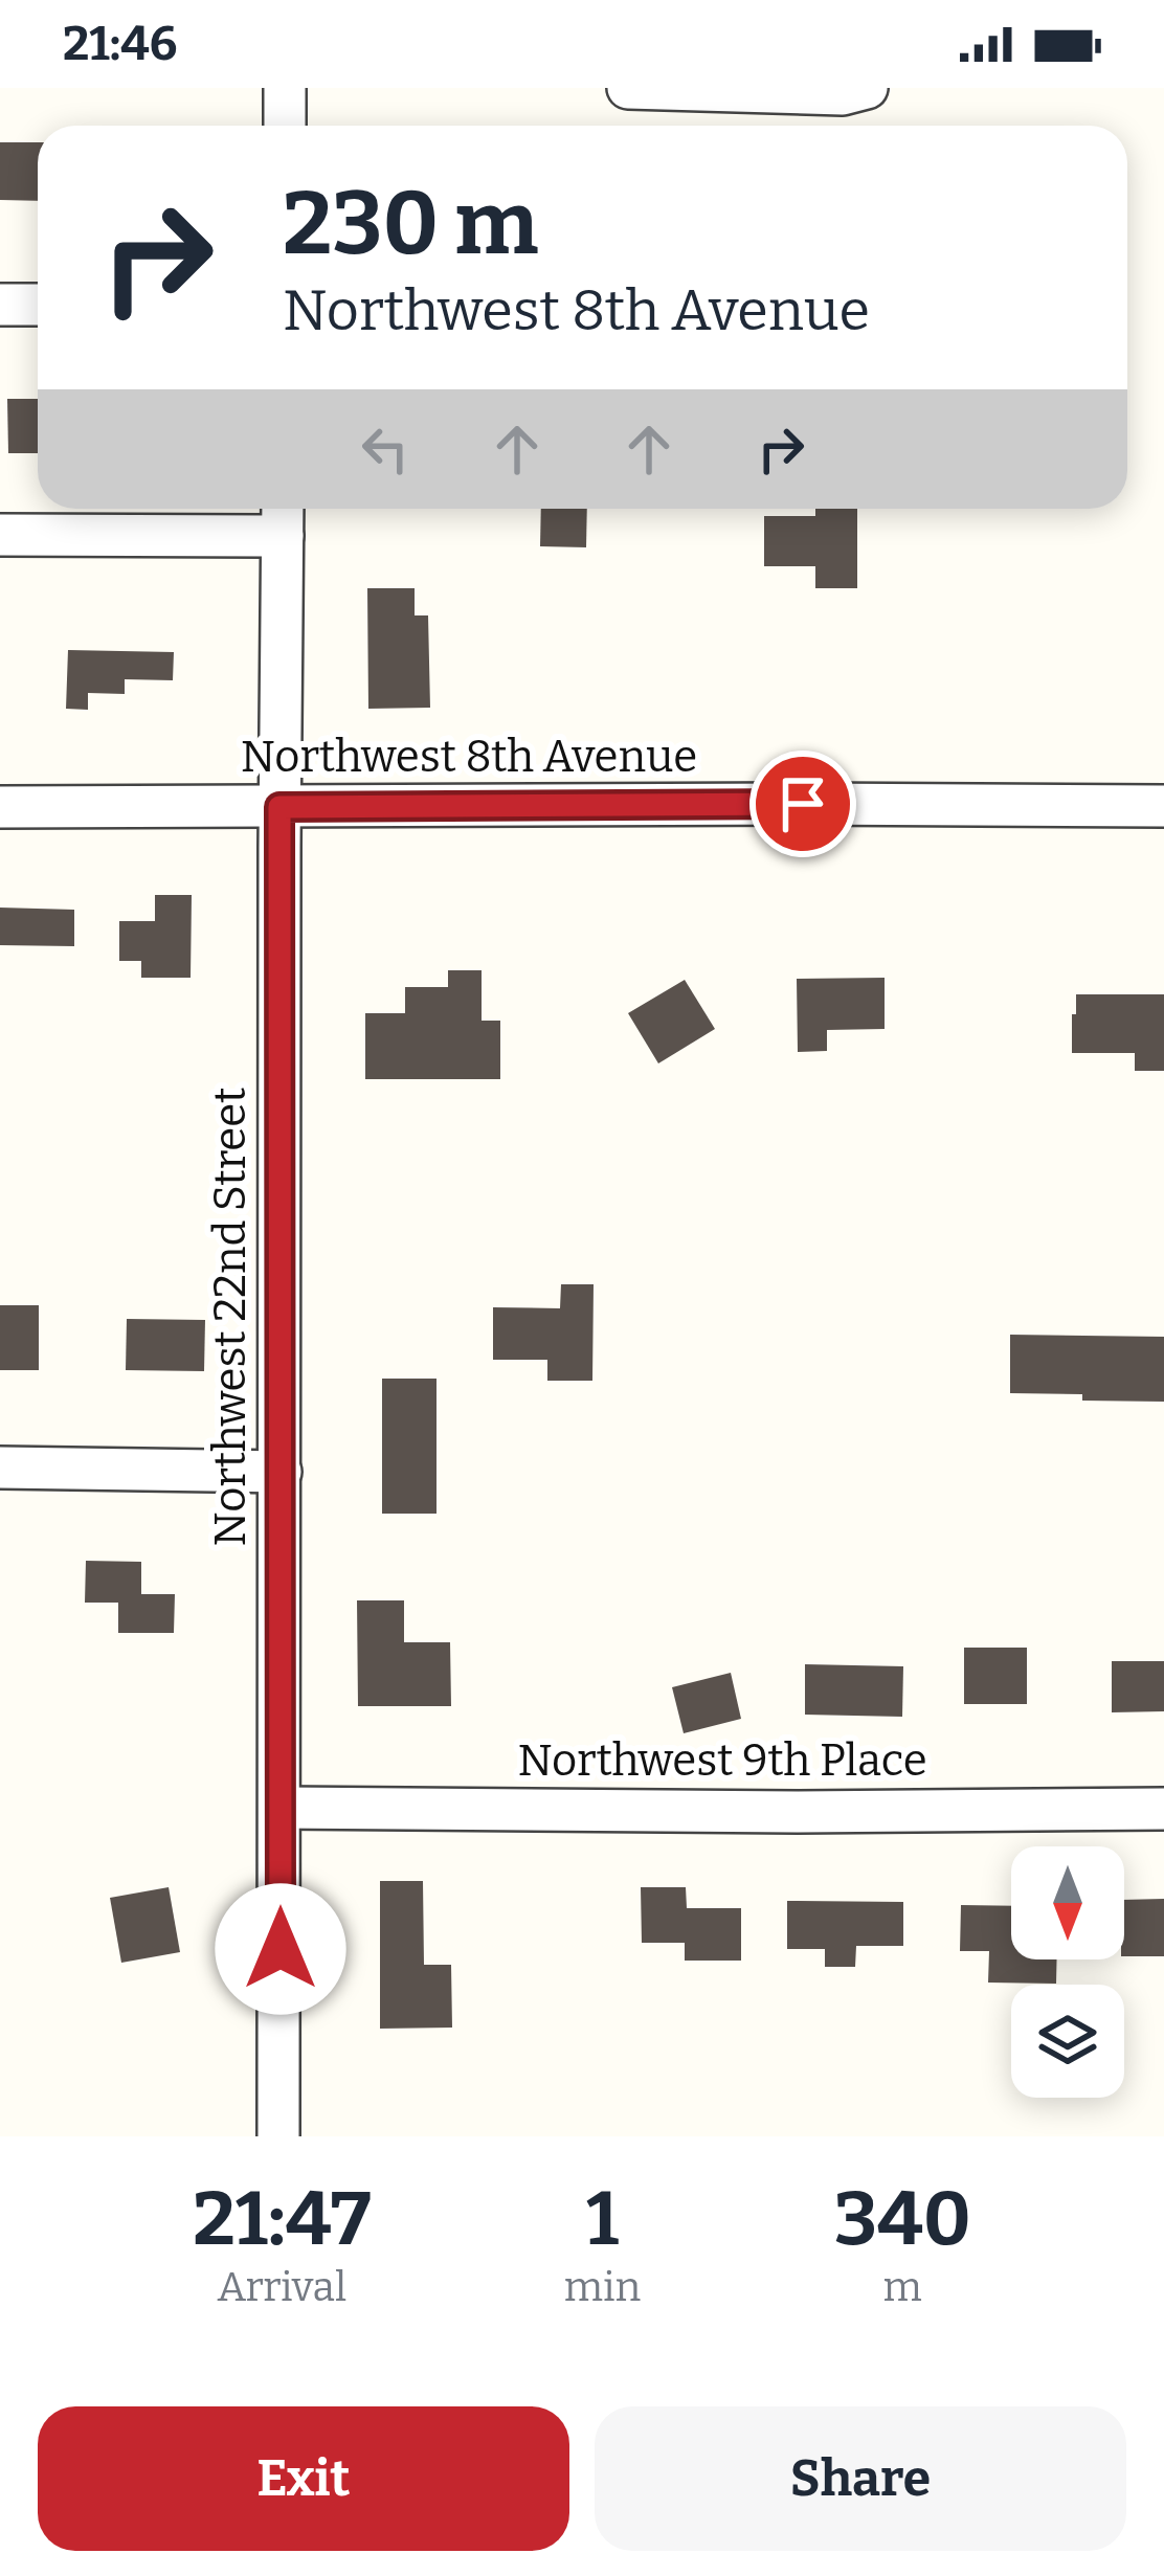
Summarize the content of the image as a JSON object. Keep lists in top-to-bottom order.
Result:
{
  "streets": {
    "street": ["Northwest 8th Avenue", "Northwest 22nd Street", "Northwest 9th Place"]
  },
  "crossings": [
    ["Northwest 8th Avenue", "Northwest 22nd Street"],
    ["Northwest 22nd Street", "Northwest 9th Place"]
  ],
  "north": "bottom",
  "page": {
    "status": "21:46",
    "turn": ["230 m", "Northwest 8th Avenue"],
    "eta": [
      "21:47",
      "Arrival",
      "1",
      "min",
      "340",
      "m"
    ],
    "buttons": ["Exit", "Share"]
  }
}
